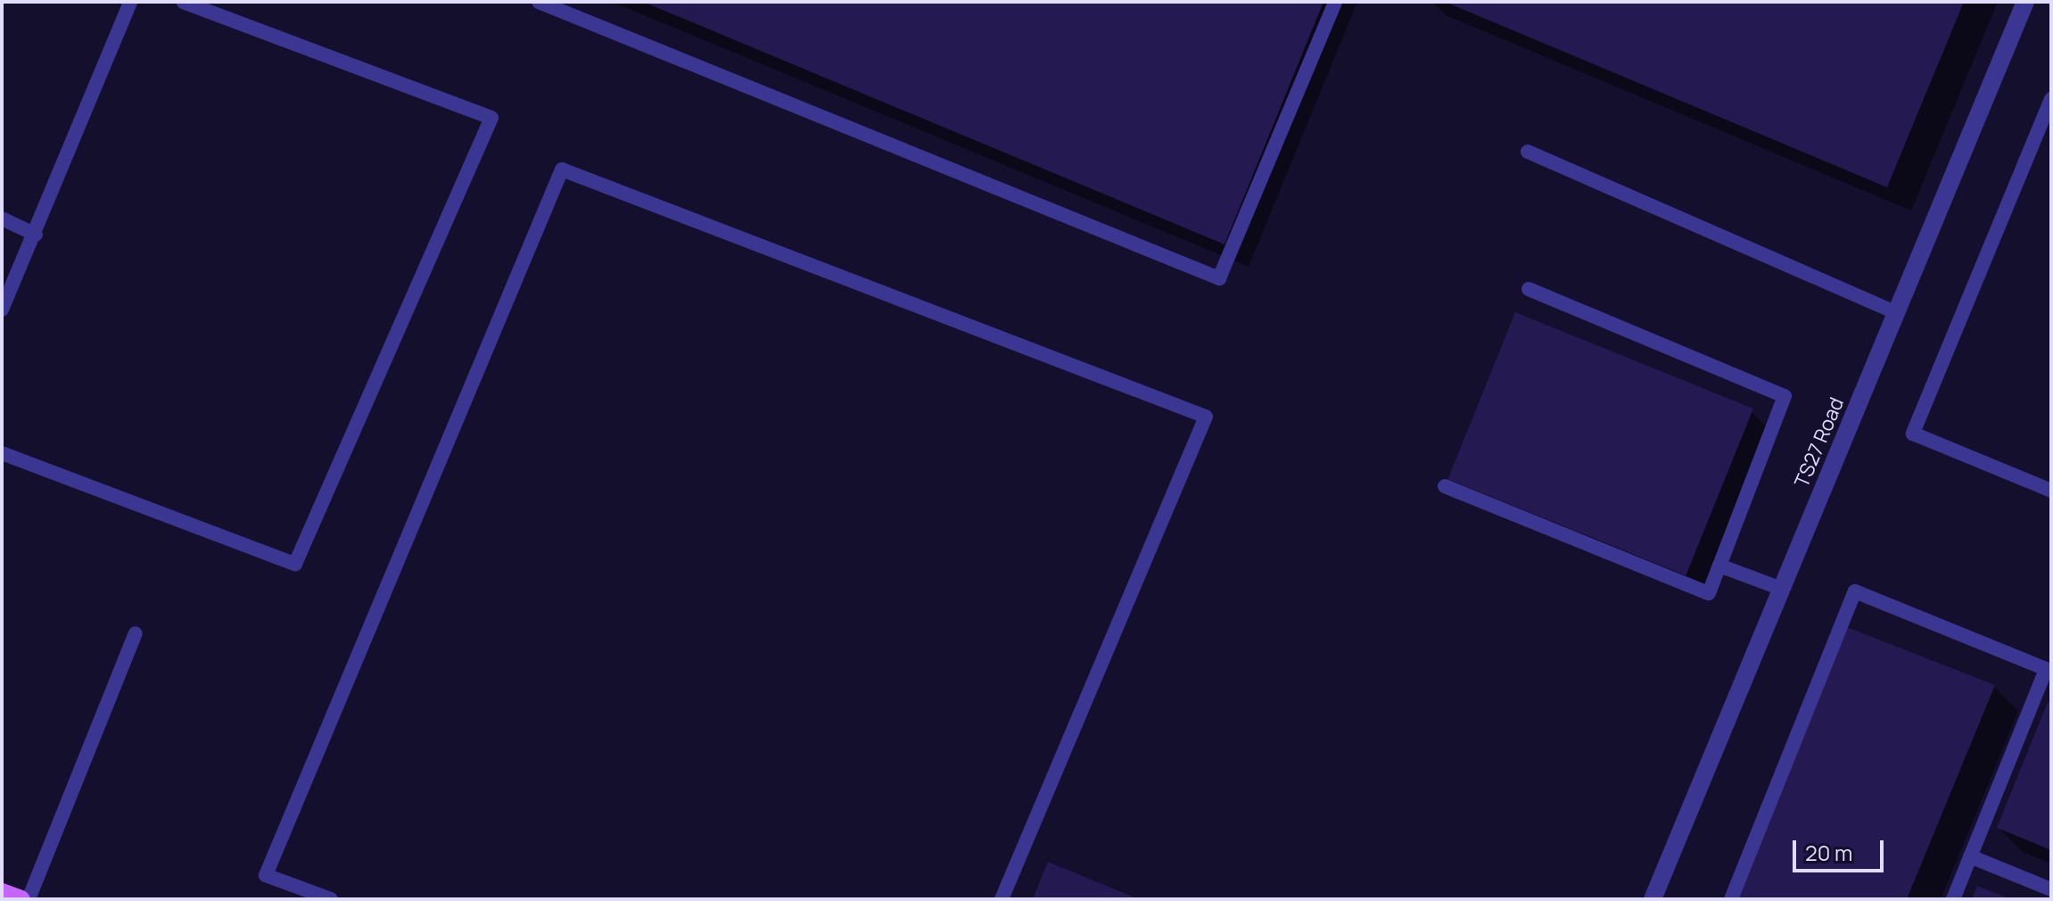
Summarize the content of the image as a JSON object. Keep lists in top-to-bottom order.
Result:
{
  "streets": {
    "street": ["TS27 Road"]
  },
  "scale_bar": "20 m"
}
